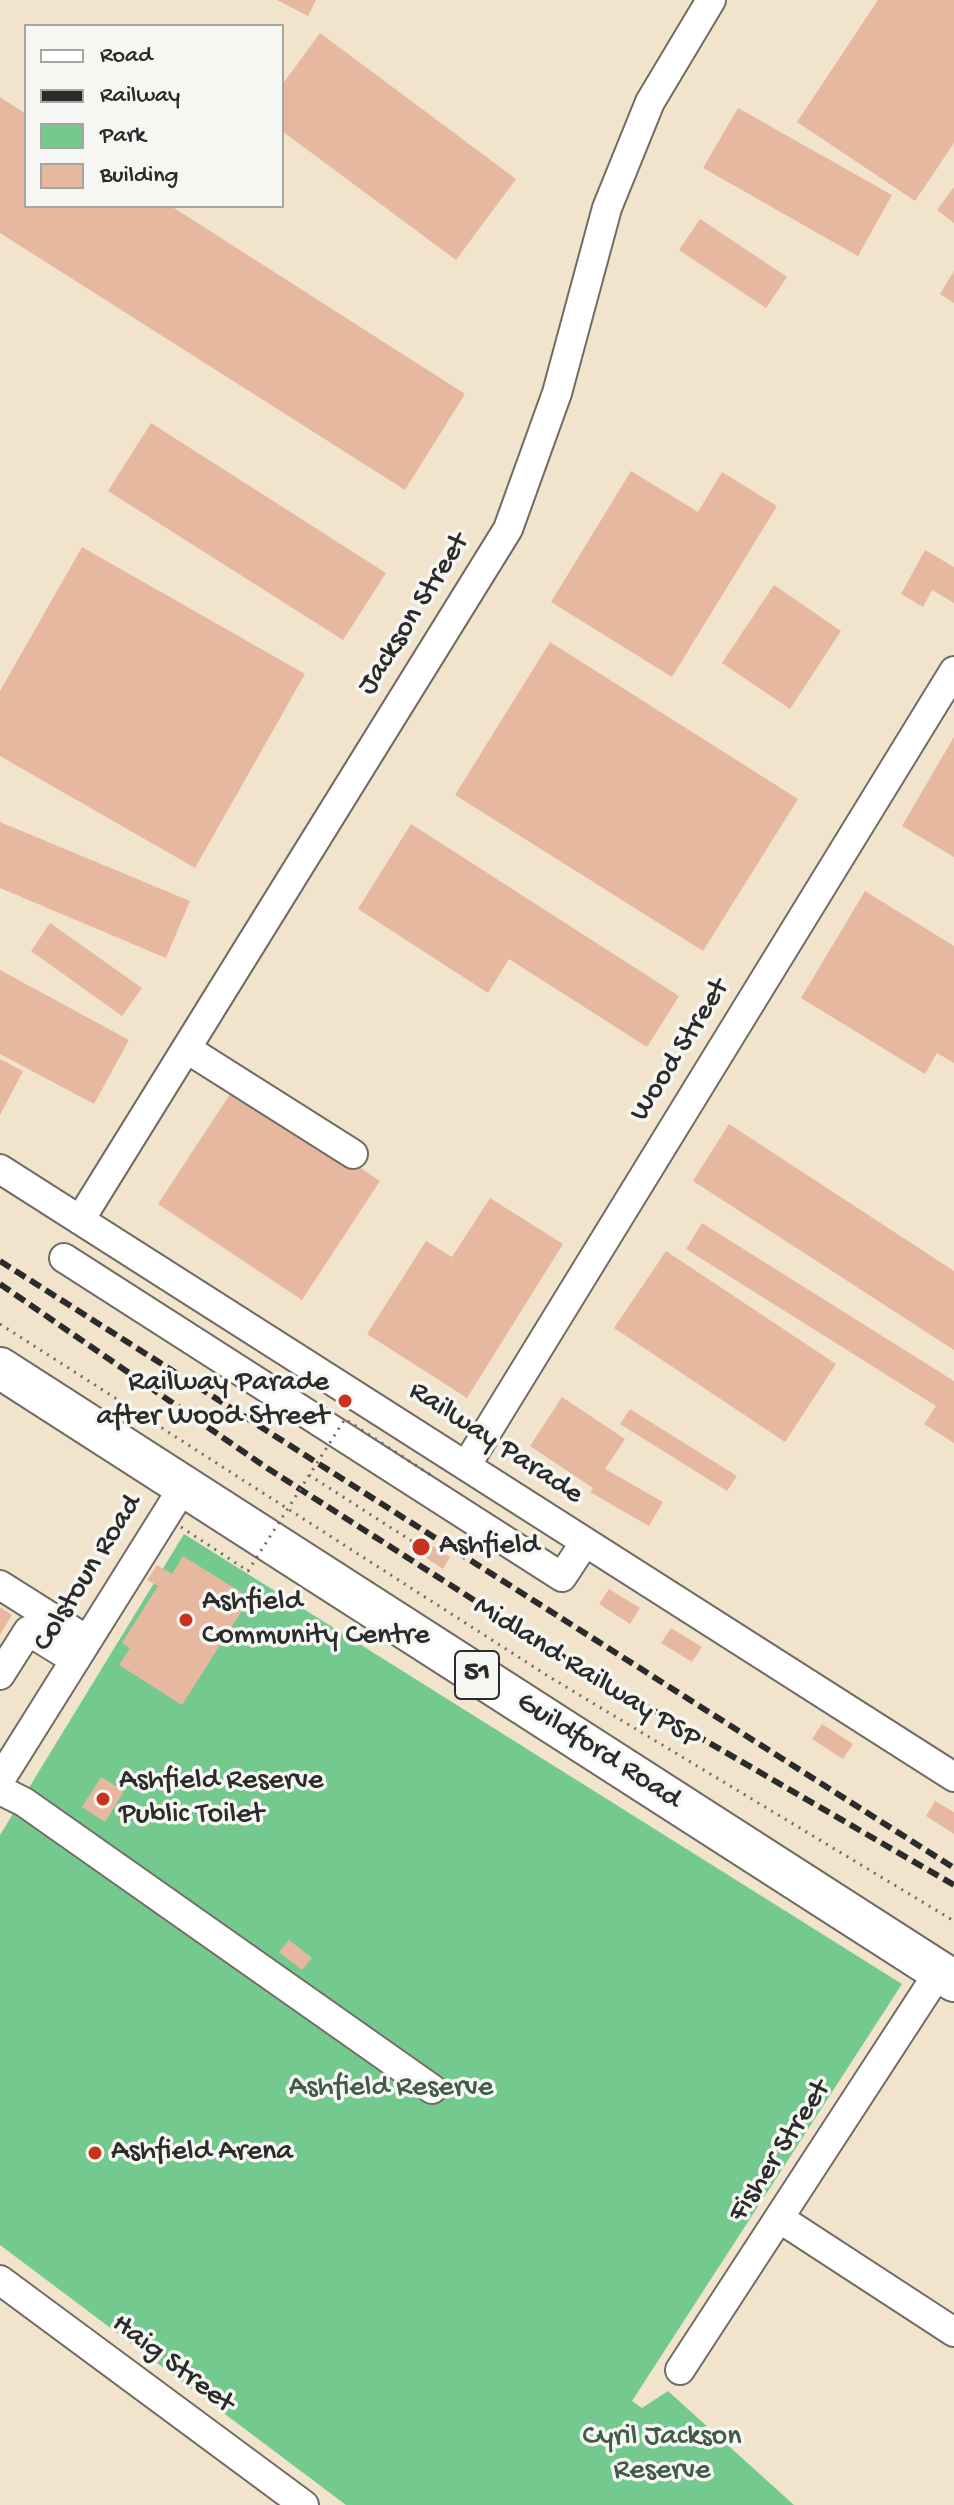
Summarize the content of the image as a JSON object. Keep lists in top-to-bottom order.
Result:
{
  "streets": {
    "highway": ["51", "Guildford Road"],
    "street": [
      "Jackson Street",
      "Wood Street",
      "Railway Parade",
      "Colstoun Road",
      "Fisher Street",
      "Haig Street"
    ],
    "path": ["Midland Railway PSP"]
  },
  "crossings": [
    ["Jackson Street", "Railway Parade"],
    ["Wood Street", "Railway Parade"],
    ["Colstoun Road", "Guildford Road"],
    ["Guildford Road", "Fisher Street"]
  ],
  "parks": ["Ashfield Reserve", "Cyril Jackson Reserve"],
  "places": [
    "Railway Parade after Wood Street",
    "Ashfield",
    "Ashfield Community Centre",
    "Ashfield Reserve Public Toilet",
    "Ashfield Arena"
  ],
  "legend": [
    "Road",
    "Railway",
    "Park",
    "Building"
  ]
}
